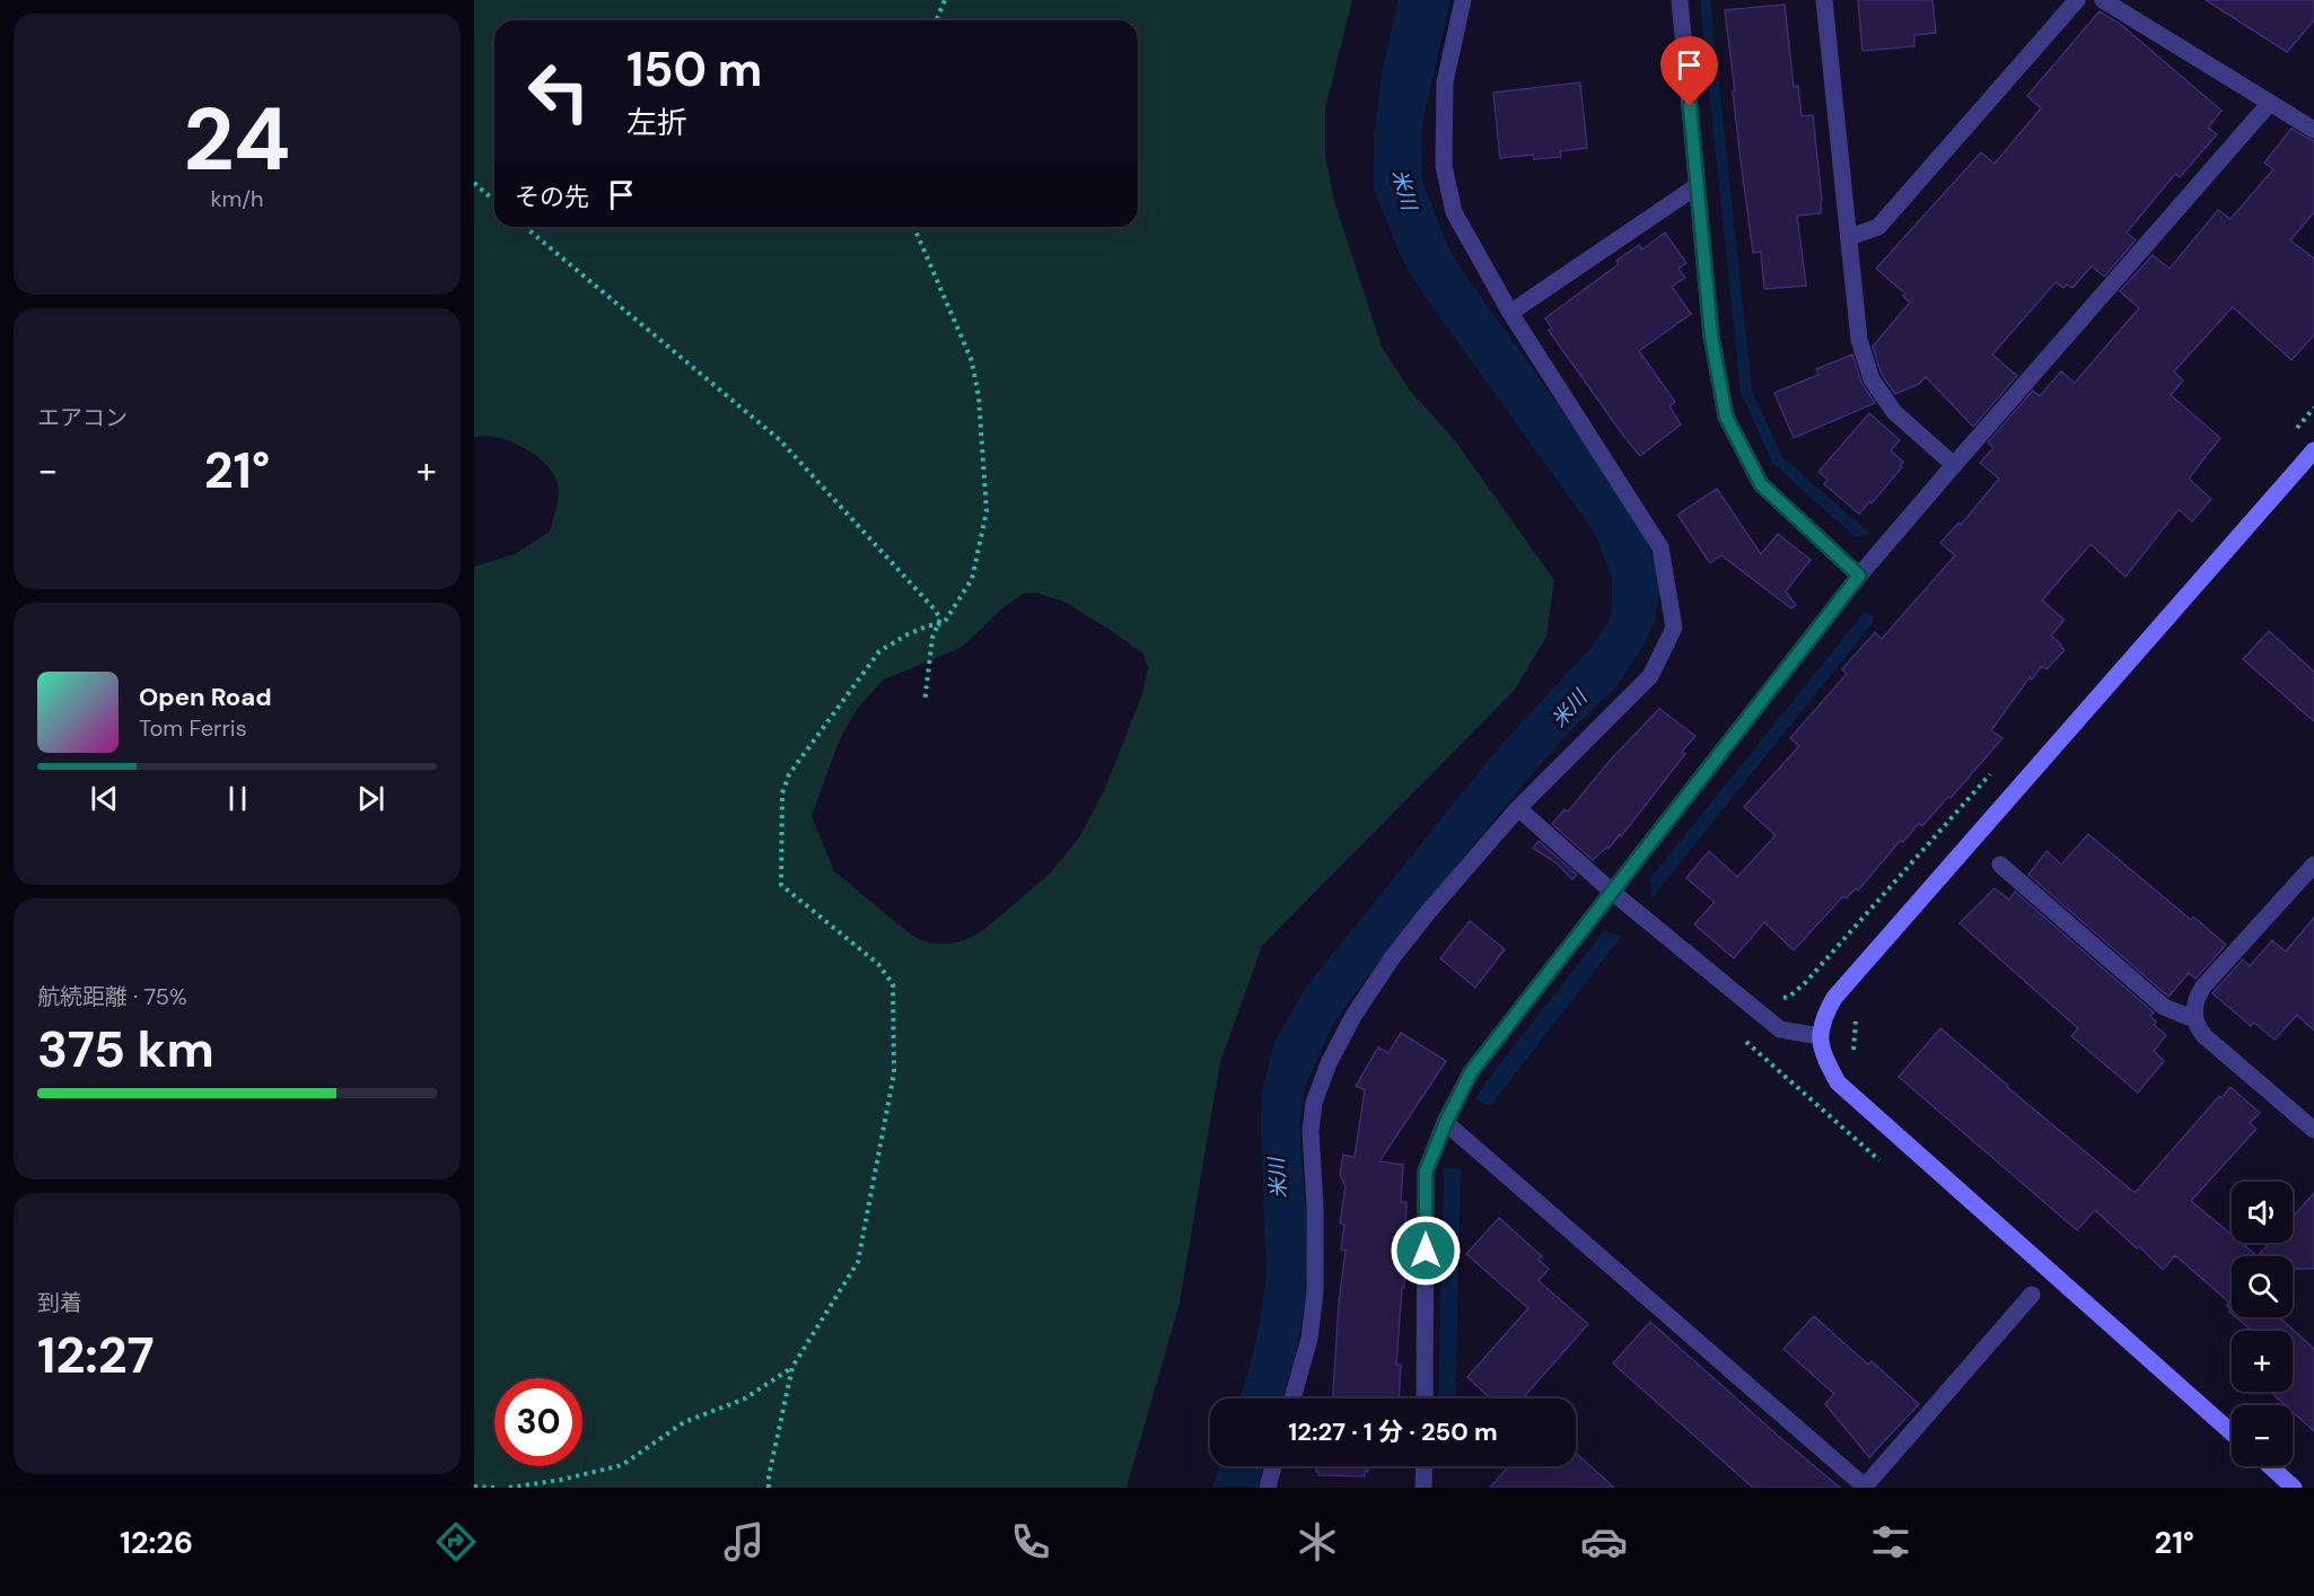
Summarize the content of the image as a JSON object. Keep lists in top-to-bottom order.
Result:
{
  "water": ["米川"],
  "page": {
    "tile": [
      ["24", "km/h"],
      "エアコン",
      ["航続距離 · 75%", "375 km"],
      ["到着", "12:27"]
    ],
    "turn": ["150 m", "左折"],
    "then": "その先",
    "heat": ["−", "21°", "+"],
    "song": ["Open Road", "Tom Ferris"],
    "map_buttons": ["+", "−"],
    "limit": "30",
    "trip": "12:27 · 1 分 · 250 m",
    "tabs": ["12:26", "21°"]
  }
}
